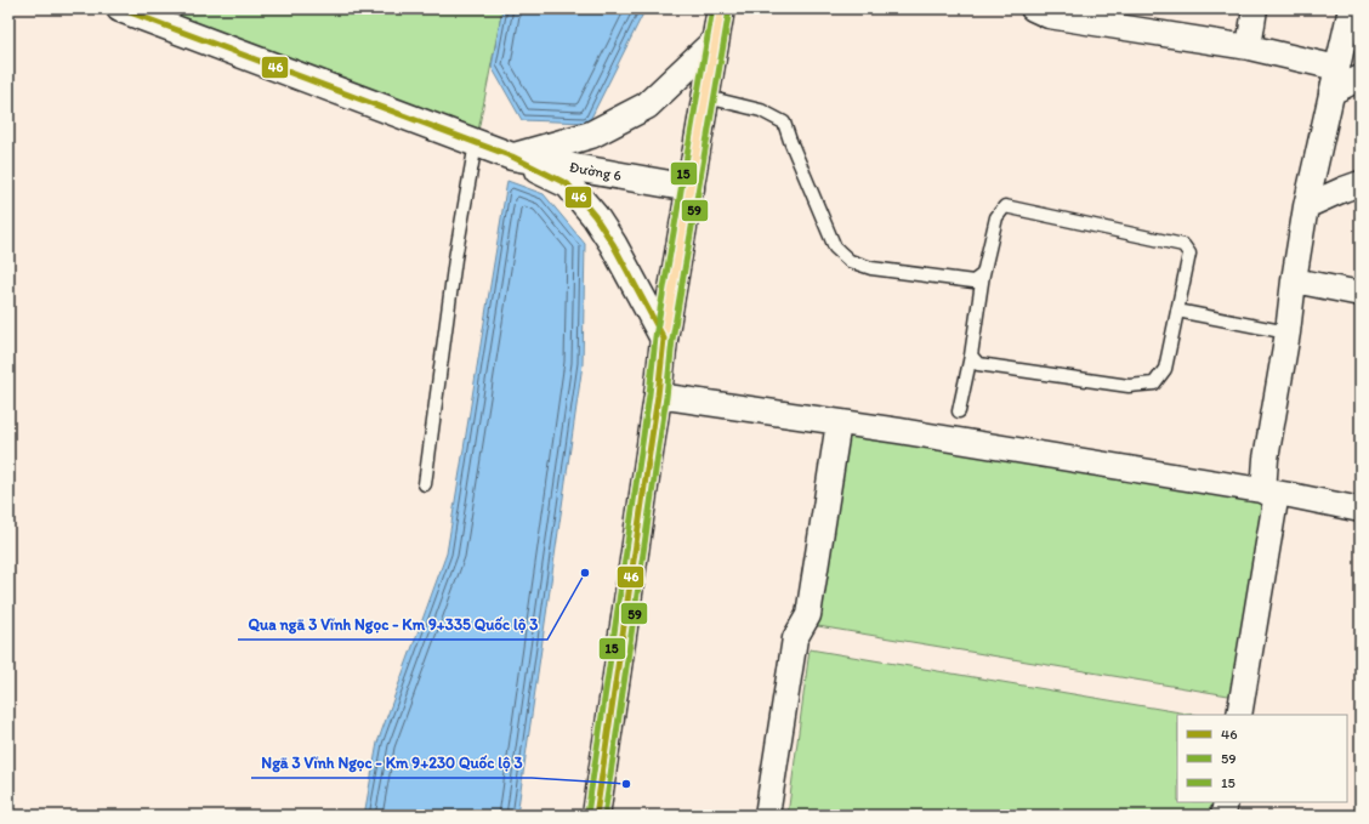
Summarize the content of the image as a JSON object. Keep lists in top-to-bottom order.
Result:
{
  "streets": {
    "main road": ["Đường 6"]
  },
  "places": ["Qua ngã 3 Vĩnh Ngọc - Km 9+335 Quốc lộ 3", "Ngã 3 Vĩnh Ngọc - Km 9+230 Quốc lộ 3"],
  "lines": ["transit line 46", "transit line 15", "transit line 59"],
  "legend": ["46", "59", "15"]
}
